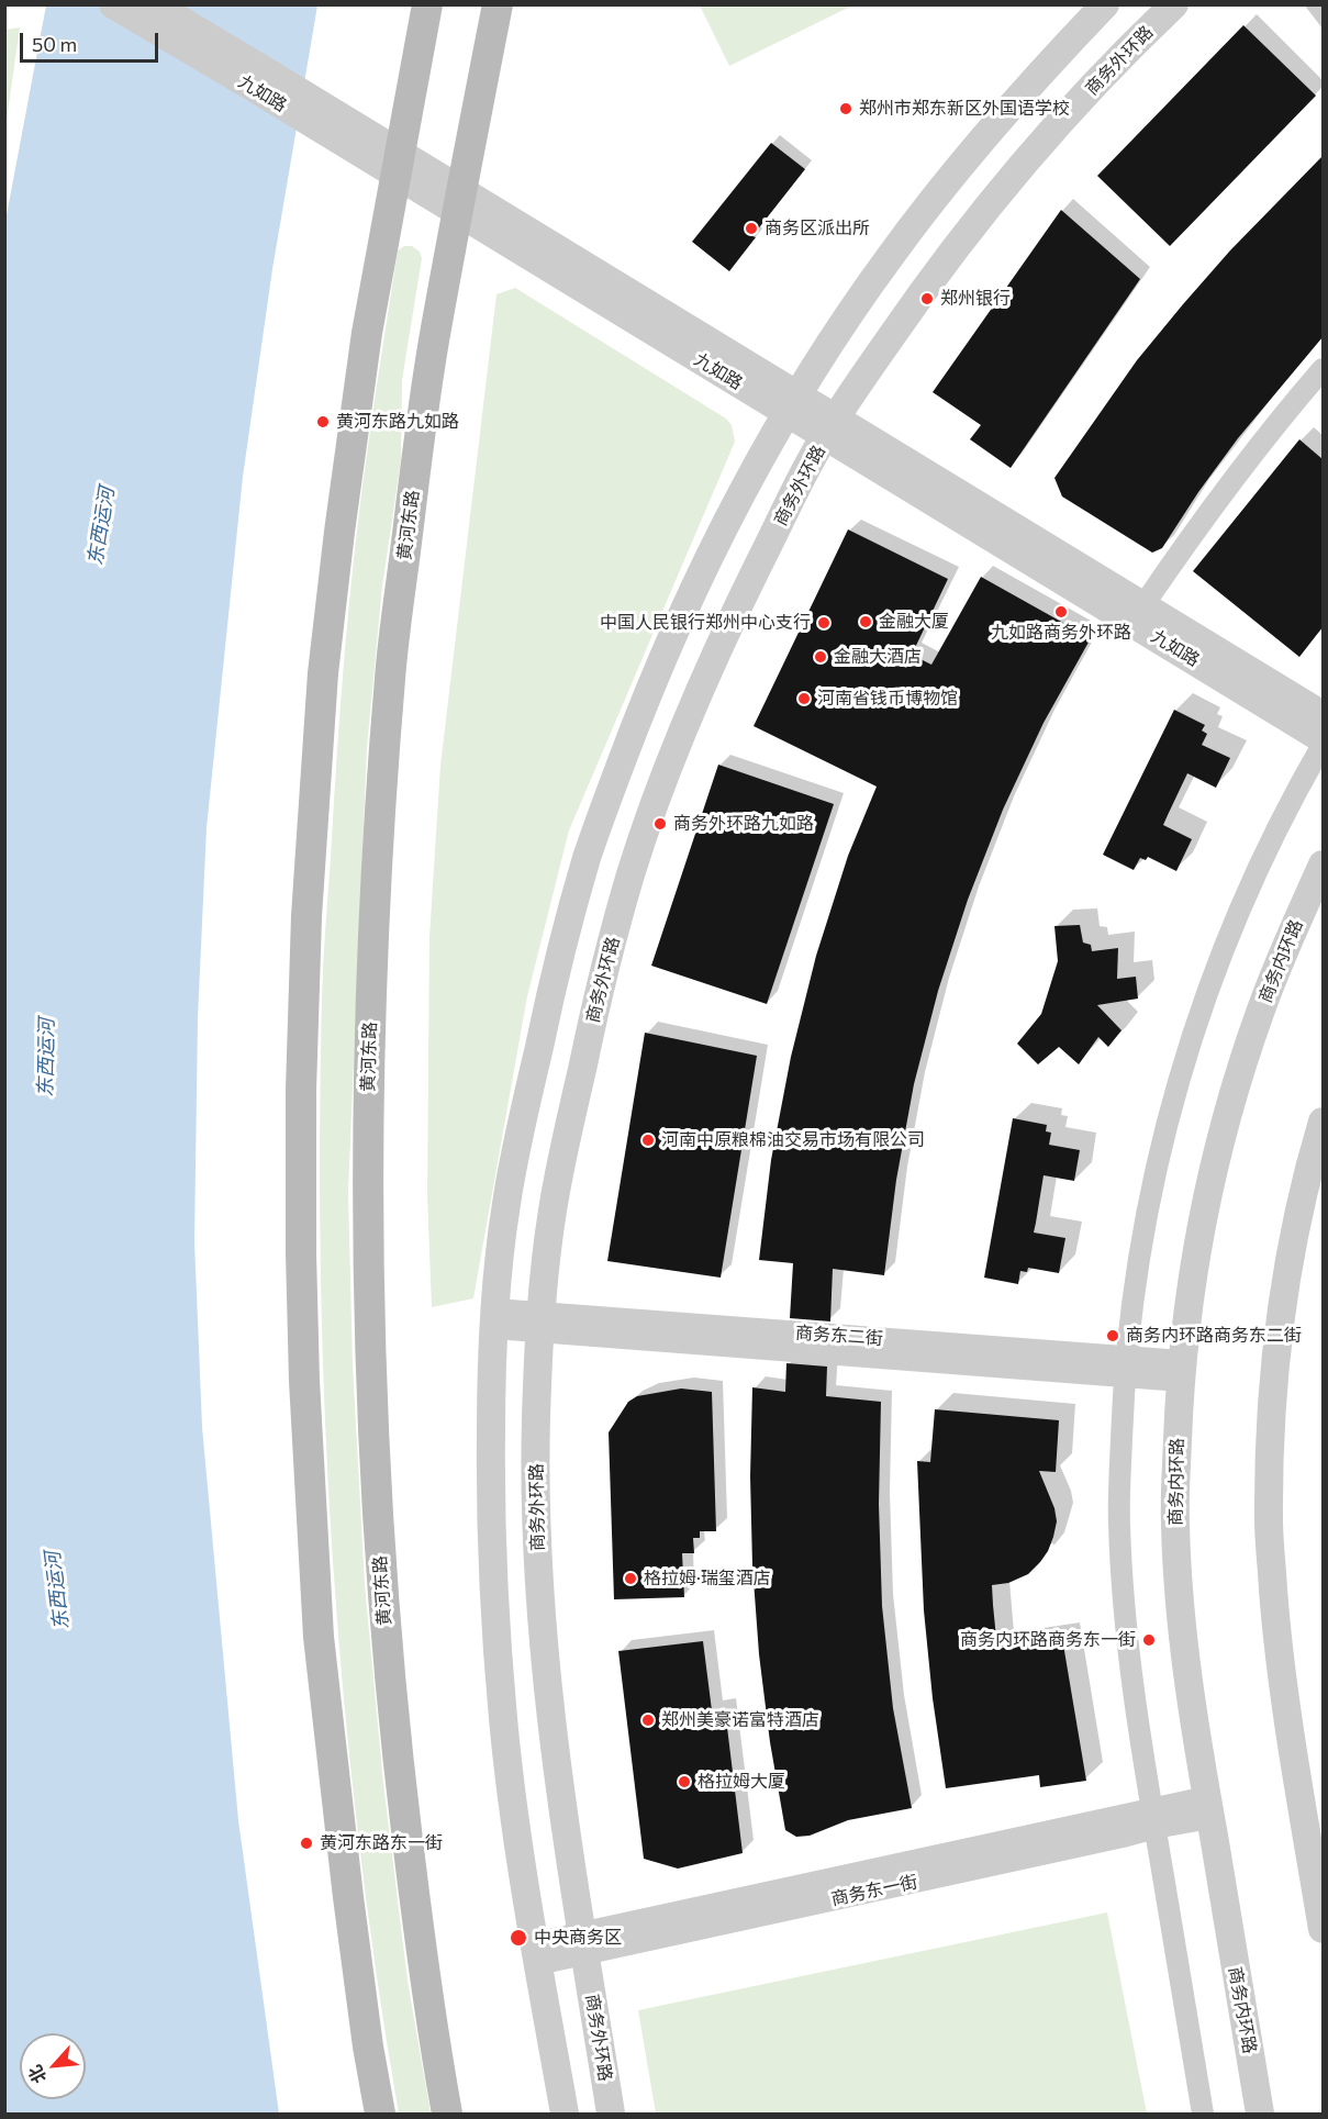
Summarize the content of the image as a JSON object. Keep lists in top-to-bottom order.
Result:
{
  "streets": {
    "main road": ["黄河东路"],
    "street": [
      "商务外环路",
      "九如路",
      "商务内环路",
      "商务东二街",
      "商务东一街"
    ]
  },
  "crossings": [
    ["商务外环路", "九如路"],
    ["商务外环路", "商务东二街"],
    ["商务外环路", "商务东一街"],
    ["九如路", "黄河东路"],
    ["商务内环路", "商务东二街"],
    ["商务内环路", "商务东一街"]
  ],
  "water": ["东西运河"],
  "places": [
    "郑州市郑东新区外国语学校",
    "商务区派出所",
    "郑州银行",
    "黄河东路九如路",
    "九如路商务外环路",
    "金融大厦",
    "中国人民银行郑州中心支行",
    "金融大酒店",
    "河南省钱币博物馆",
    "商务外环路九如路",
    "河南中原粮棉油交易市场有限公司",
    "商务内环路商务东二街",
    "格拉姆·瑞玺酒店",
    "商务内环路商务东一街",
    "郑州美豪诺富特酒店",
    "格拉姆大厦",
    "黄河东路东一街",
    "中央商务区"
  ],
  "scale_bar": "50 m",
  "north": "bottom left"
}
